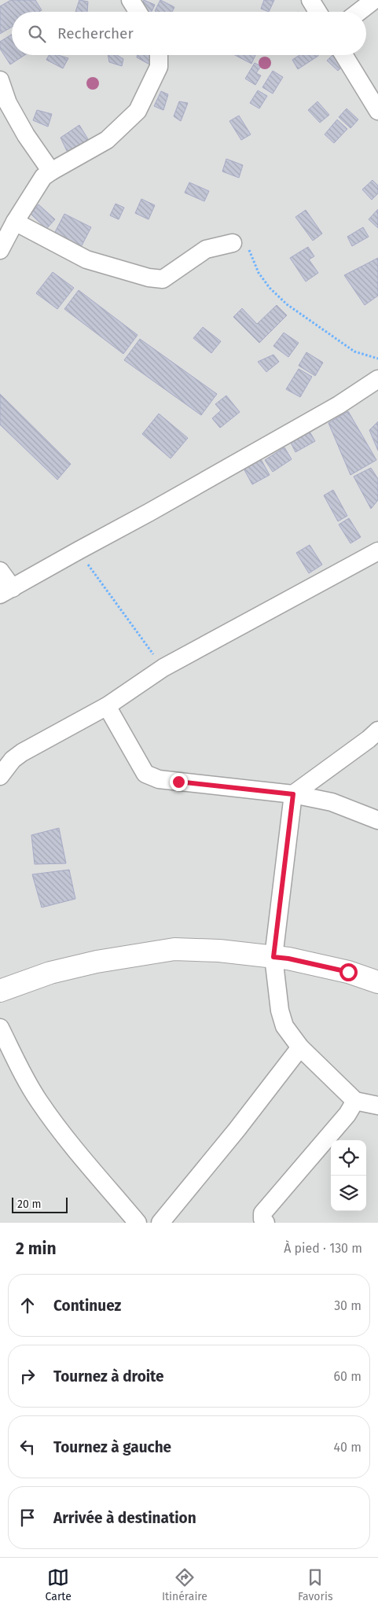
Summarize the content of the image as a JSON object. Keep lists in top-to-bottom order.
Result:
{
  "scale_bar": "20 m",
  "page": {
    "search": "Rechercher",
    "scale": "20 m",
    "heading": ["2 min", "À pied · 130 m"],
    "list": [
      ["Continuez", "30 m"],
      ["Tournez à droite", "60 m"],
      ["Tournez à gauche", "40 m"],
      "Arrivée à destination"
    ],
    "nav": ["Carte", "Itinéraire", "Favoris"]
  }
}
